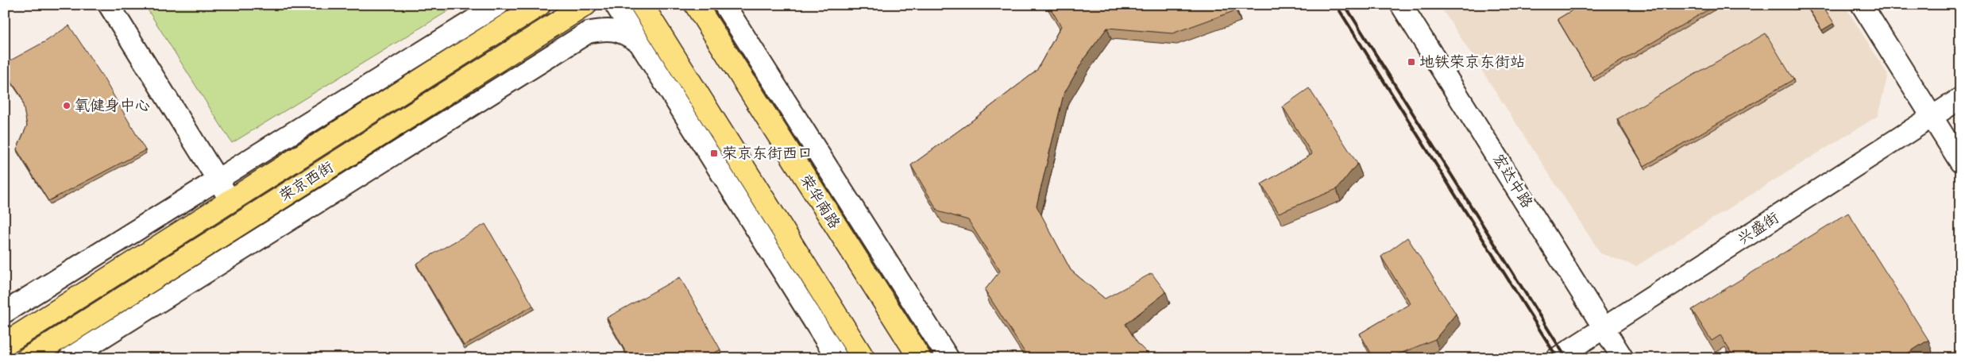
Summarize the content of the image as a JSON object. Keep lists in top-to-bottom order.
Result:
{
  "streets": {
    "main road": ["荣京西街", "荣华南路"],
    "street": ["宏达中路", "兴盛街"]
  },
  "crossings": [
    ["宏达中路", "兴盛街"]
  ],
  "places": {
    "transit": ["地铁荣京东街站", "荣京东街西口"],
    "other": ["氧健身中心"]
  }
}
